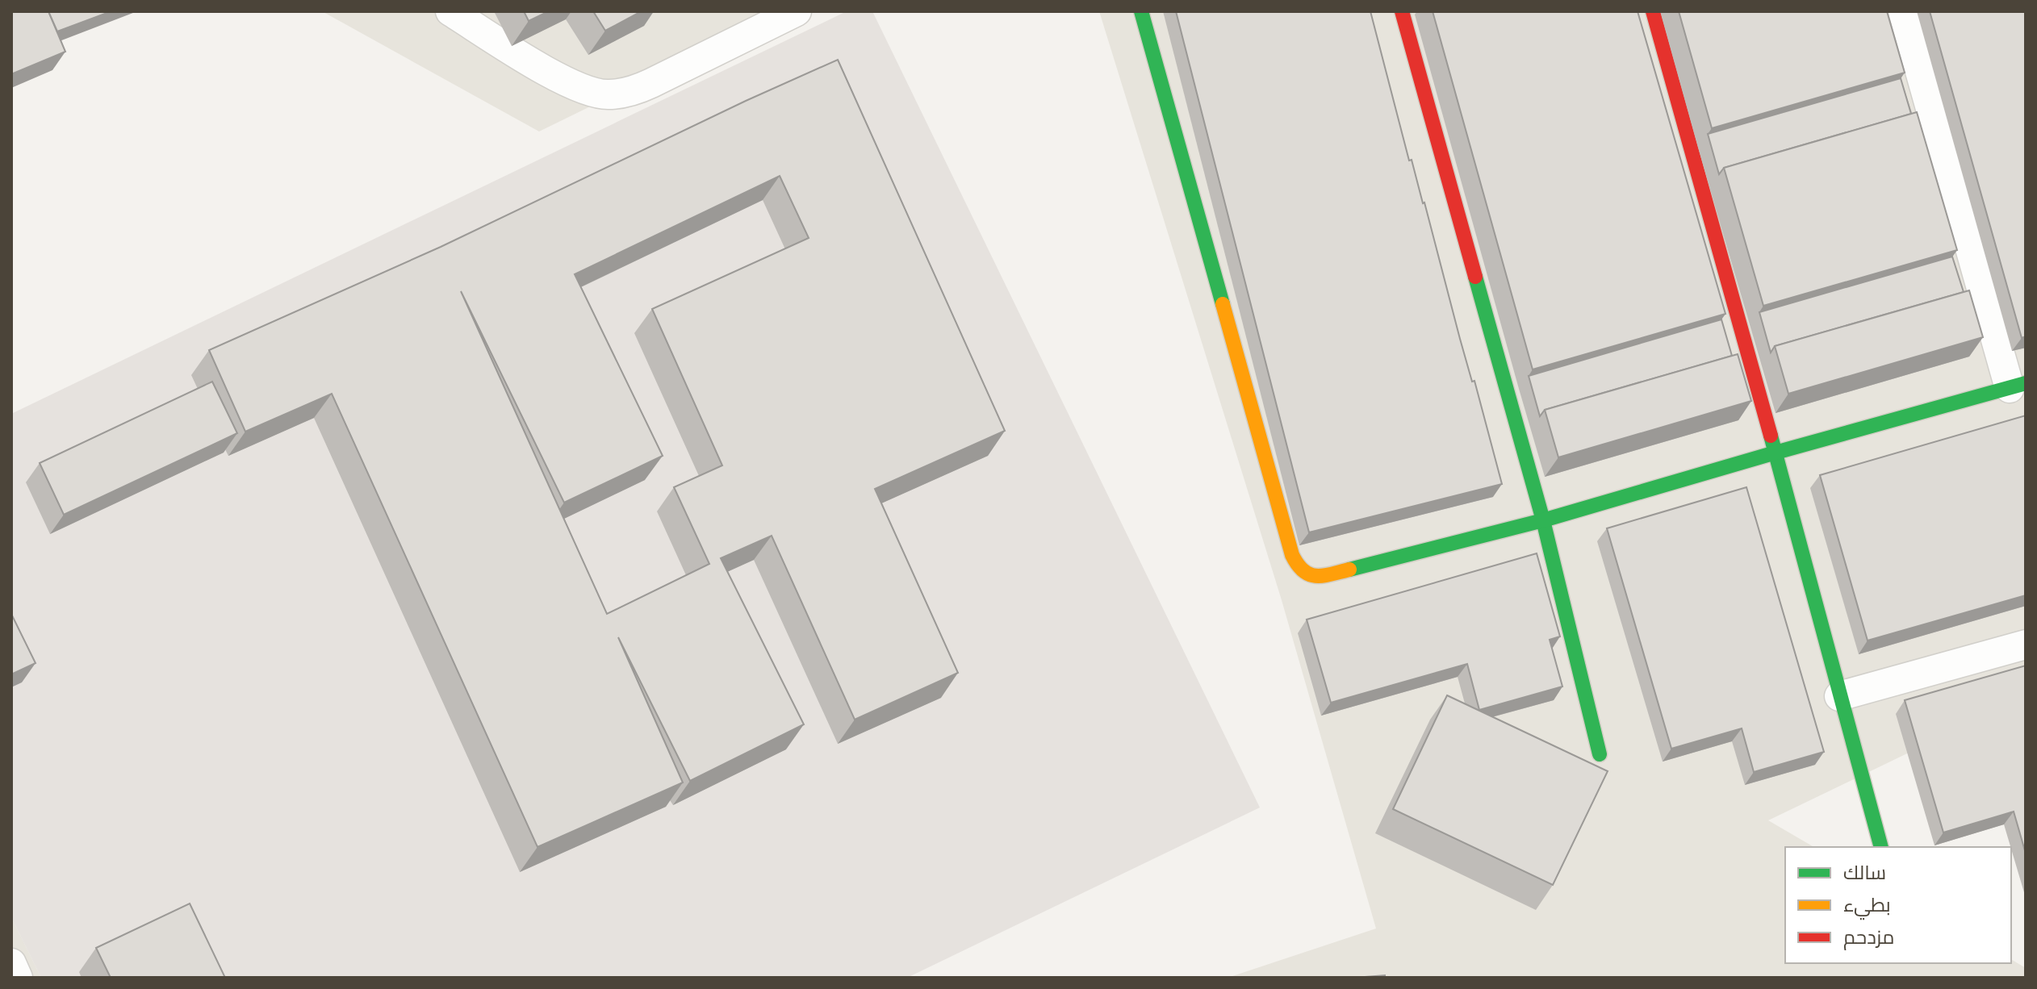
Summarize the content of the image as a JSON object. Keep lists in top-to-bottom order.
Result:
{
  "legend": ["سالك", "بطيء", "مزدحم"]
}
